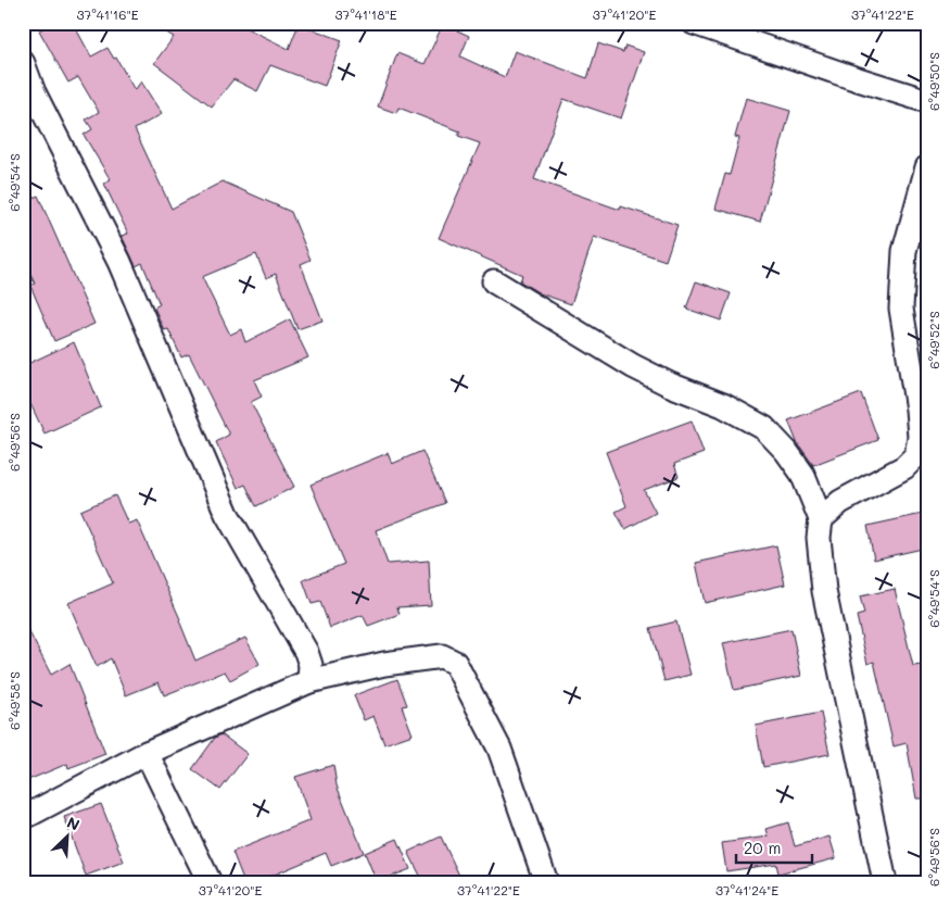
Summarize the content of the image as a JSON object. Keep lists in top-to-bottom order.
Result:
{
  "scale_bar": "20 m",
  "north": "top right",
  "coordinates": [
    "37°41'16\"E",
    "37°41'18\"E",
    "37°41'20\"E",
    "37°41'22\"E",
    "6°49'50\"S",
    "6°49'54\"S",
    "6°49'52\"S",
    "6°49'56\"S",
    "6°49'58\"S",
    "37°41'24\"E"
  ]
}
